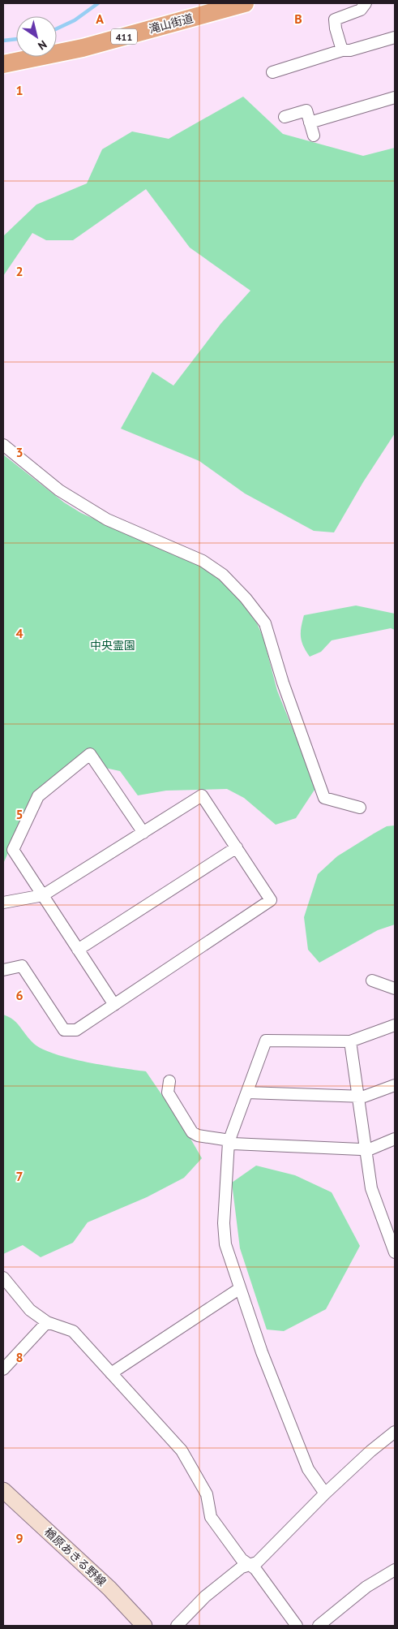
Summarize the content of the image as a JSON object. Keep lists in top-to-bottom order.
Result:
{
  "streets": {
    "highway": ["滝山街道", "411"],
    "main road": ["楢原あきる野線"]
  },
  "parks": ["中央霊園"],
  "north": "bottom right",
  "grid": {
    "columns": ["A", "B"],
    "rows": [
      "1",
      "2",
      "3",
      "4",
      "5",
      "6",
      "7",
      "8",
      "9"
    ]
  }
}
